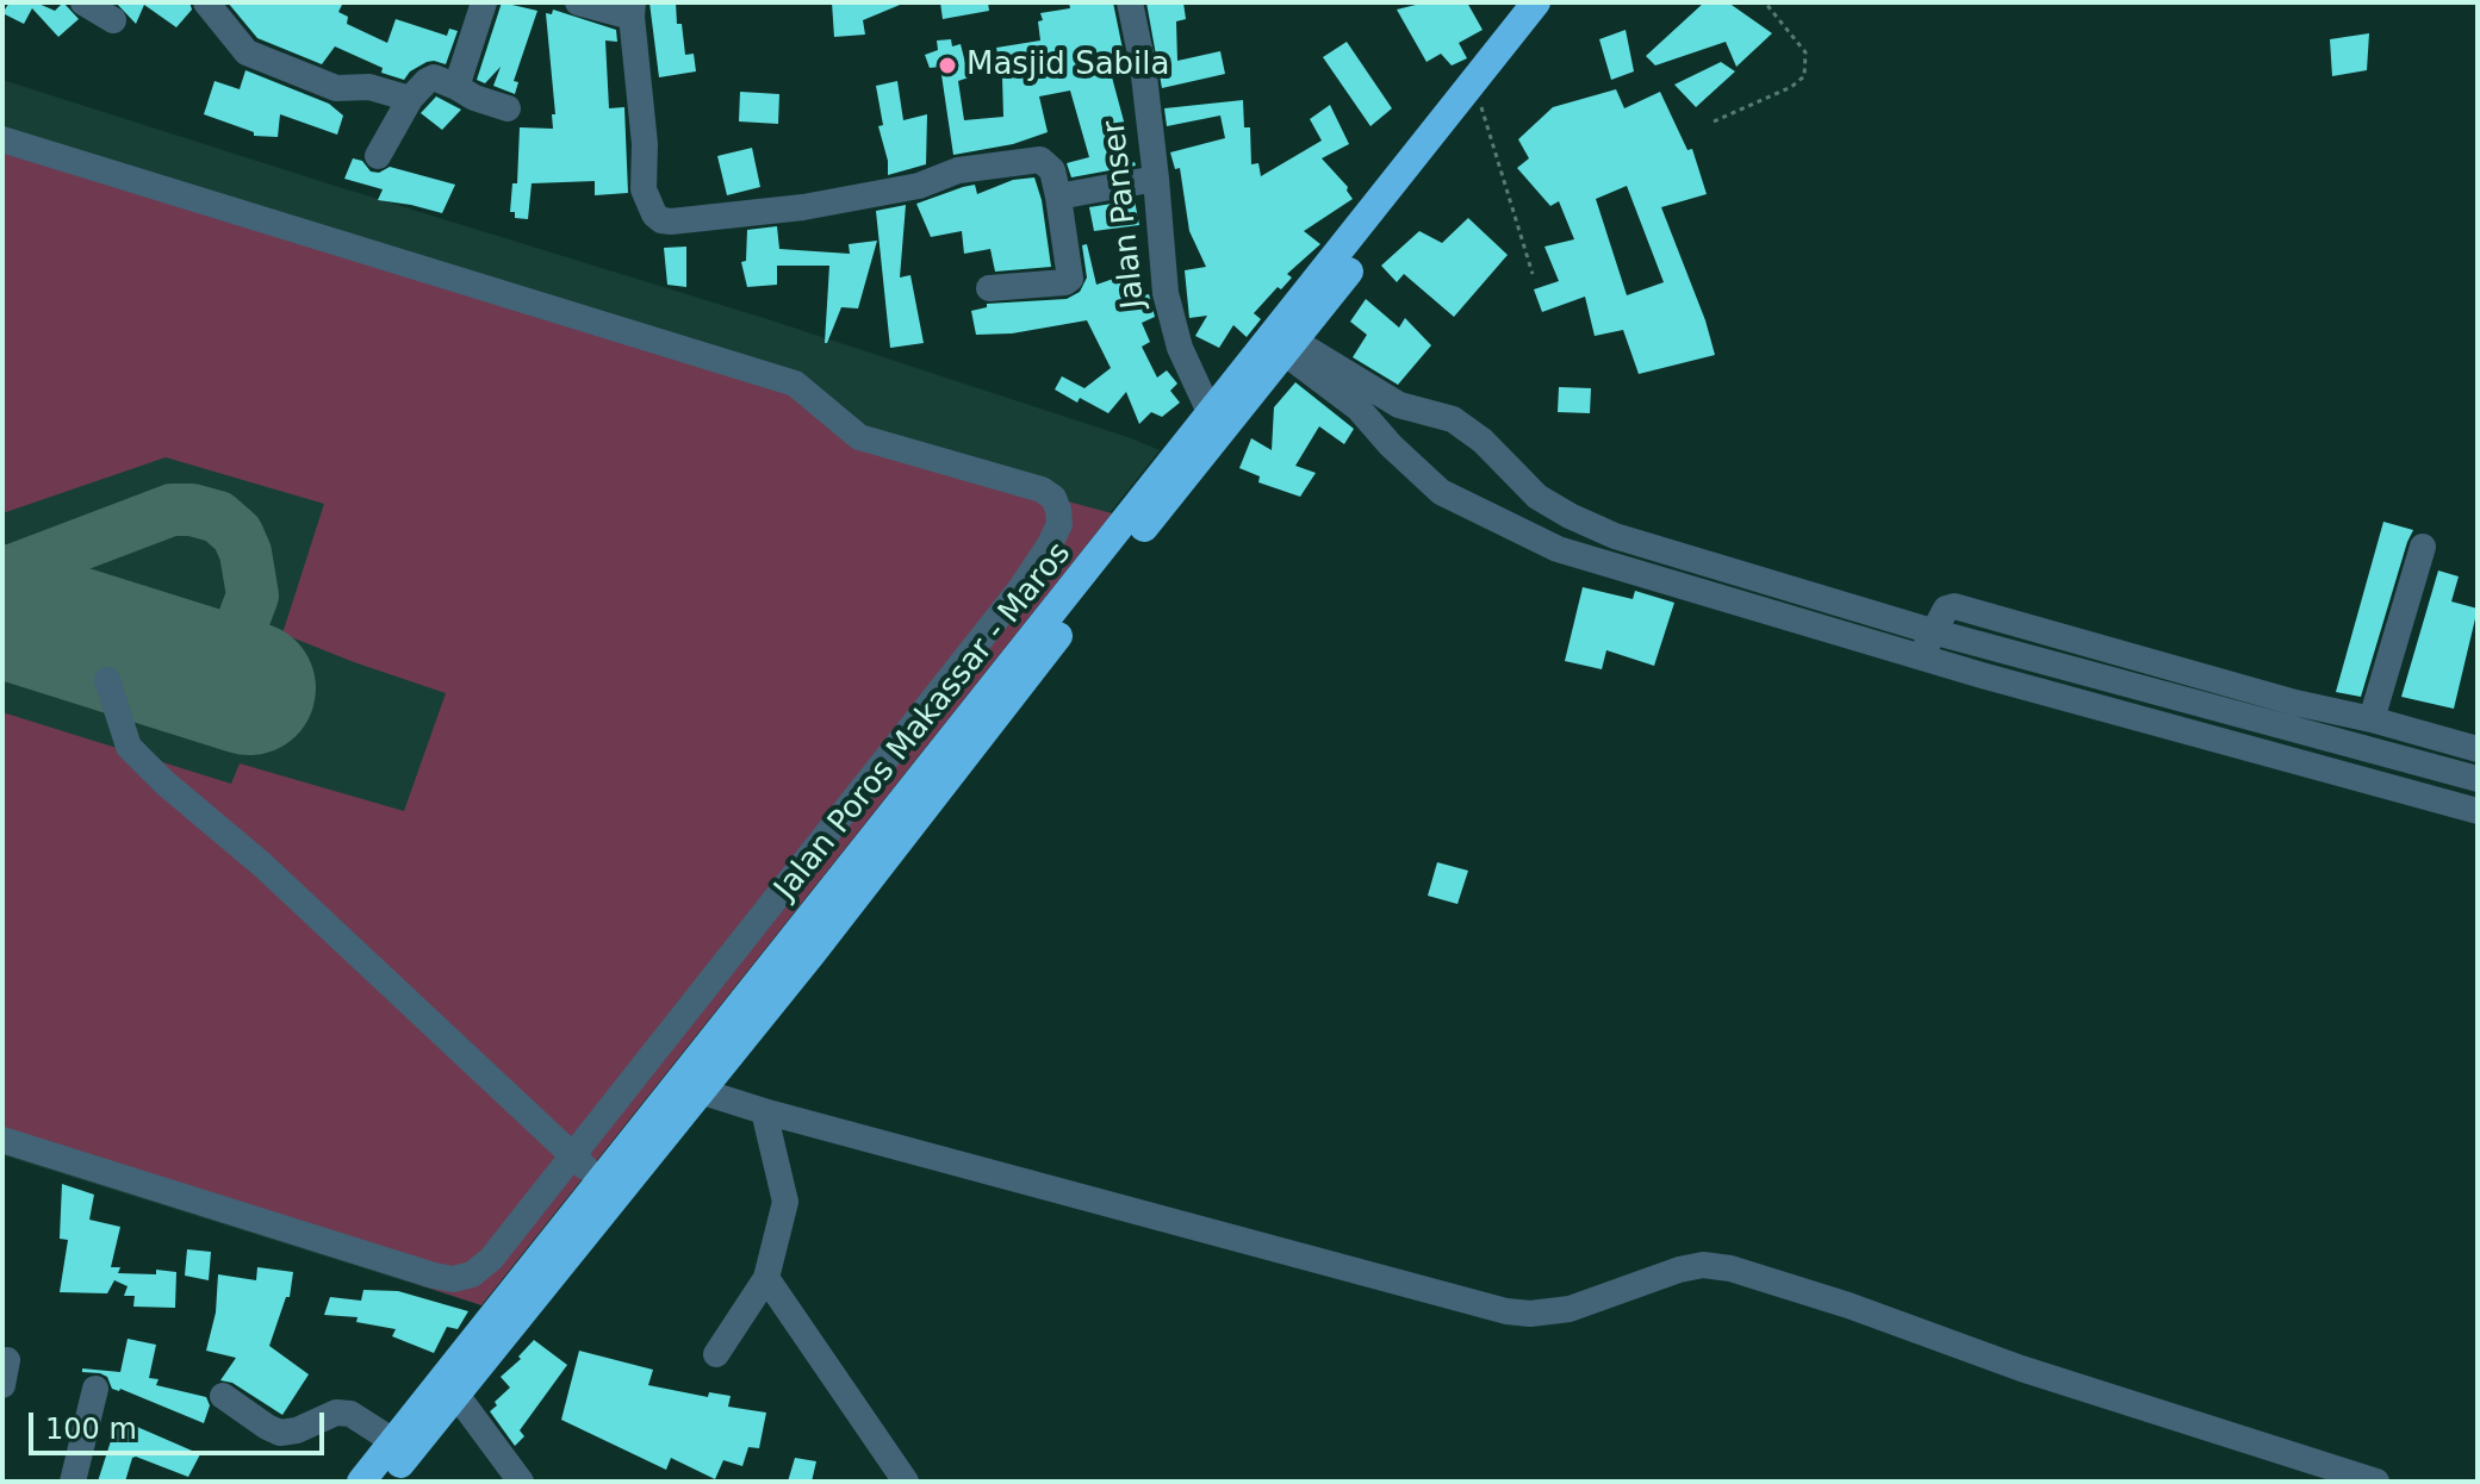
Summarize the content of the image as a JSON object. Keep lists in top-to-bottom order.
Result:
{
  "streets": {
    "highway": ["Jalan Poros Makassar - Maros"],
    "street": ["Jalan Panser"]
  },
  "crossings": [
    ["Jalan Panser", "Jalan Poros Makassar - Maros"]
  ],
  "places": ["Masjid Sabila"],
  "scale_bar": "100 m"
}
